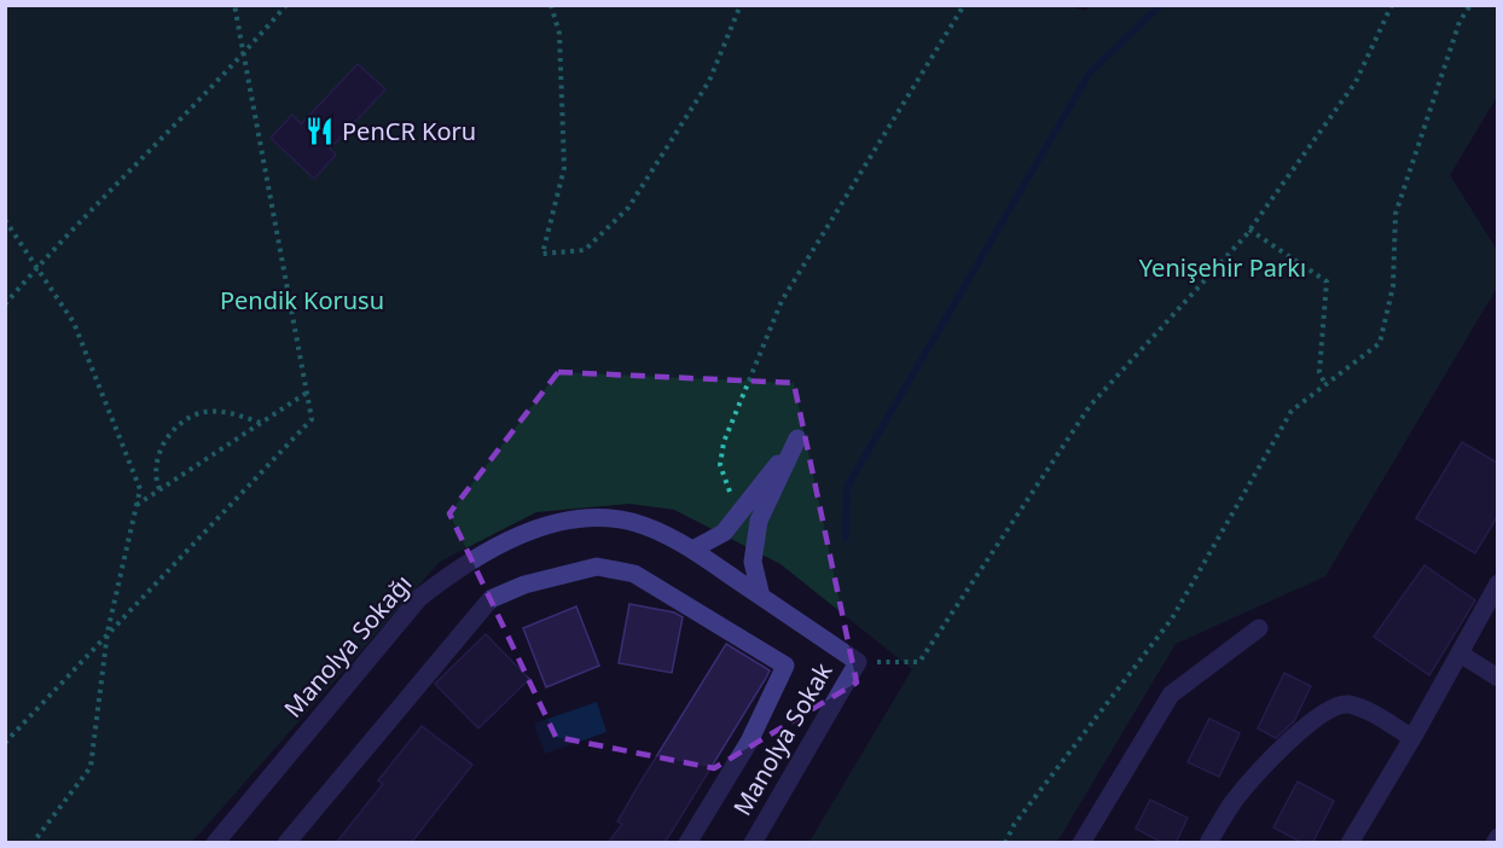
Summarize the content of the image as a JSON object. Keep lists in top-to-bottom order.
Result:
{
  "streets": {
    "street": ["Manolya Sokağı", "Manolya Sokak"]
  },
  "crossings": [
    ["Manolya Sokağı", "Manolya Sokak"]
  ],
  "parks": ["Yenişehir Parkı", "Pendik Korusu"],
  "places": {
    "restaurant": ["PenCR Koru"]
  }
}
